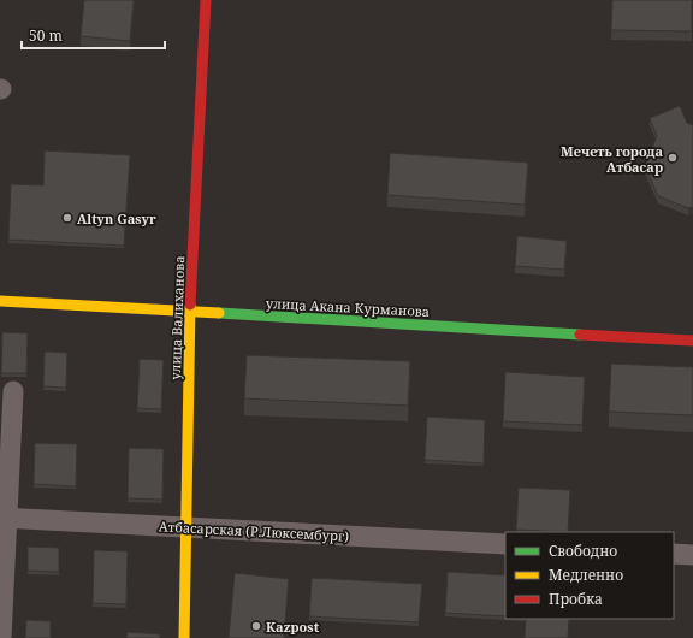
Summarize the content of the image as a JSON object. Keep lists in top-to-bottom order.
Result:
{
  "streets": {
    "main road": ["улица Акана Курманова", "улица Валиханова"],
    "street": ["Атбасарская (Р.Люксембург)"]
  },
  "crossings": [
    ["улица Акана Курманова", "улица Валиханова"],
    ["улица Валиханова", "Атбасарская (Р.Люксембург)"]
  ],
  "places": ["Мечеть города Атбасар", "Altyn Gasyr", "Kazpost"],
  "legend": ["Свободно", "Медленно", "Пробка"],
  "scale_bar": "50 m"
}
